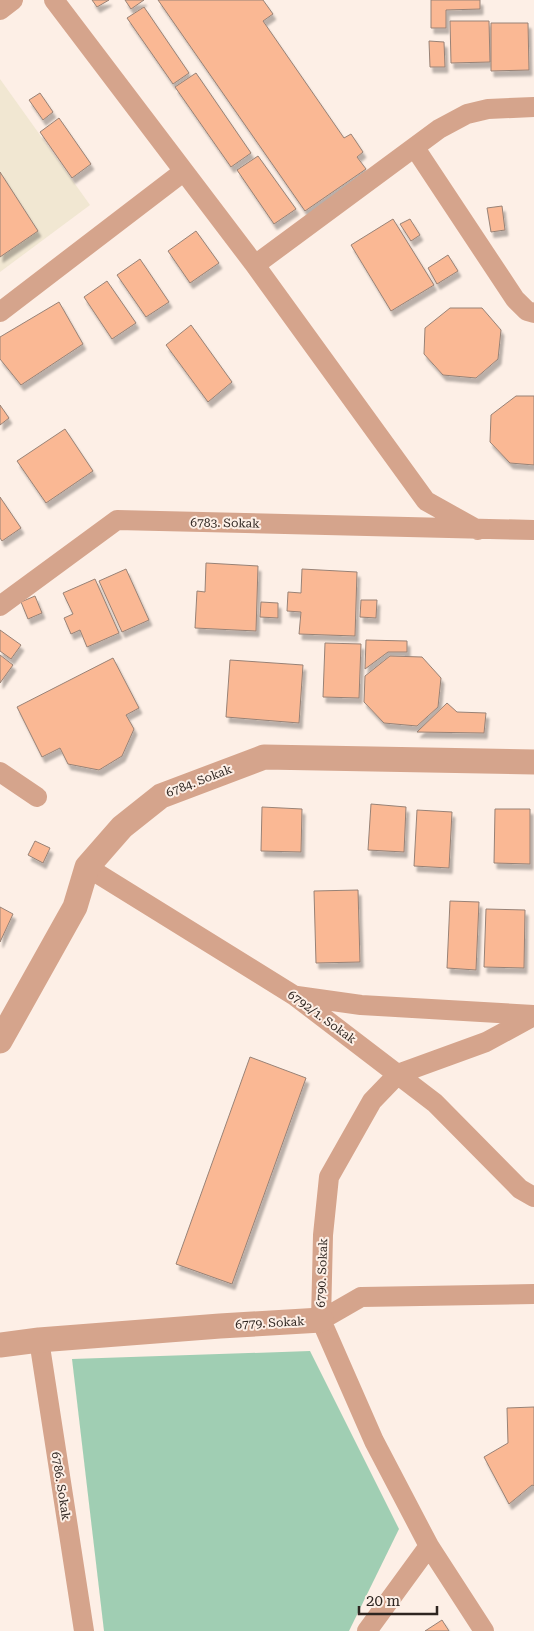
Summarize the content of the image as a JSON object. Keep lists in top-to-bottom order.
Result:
{
  "streets": {
    "street": [
      "6783. Sokak",
      "6784. Sokak",
      "6792/1. Sokak",
      "6790. Sokak",
      "6779. Sokak",
      "6786. Sokak"
    ]
  },
  "crossings": [
    ["6784. Sokak", "6792/1. Sokak"],
    ["6792/1. Sokak", "6790. Sokak"],
    ["6790. Sokak", "6779. Sokak"],
    ["6779. Sokak", "6786. Sokak"]
  ],
  "scale_bar": "20 m"
}
